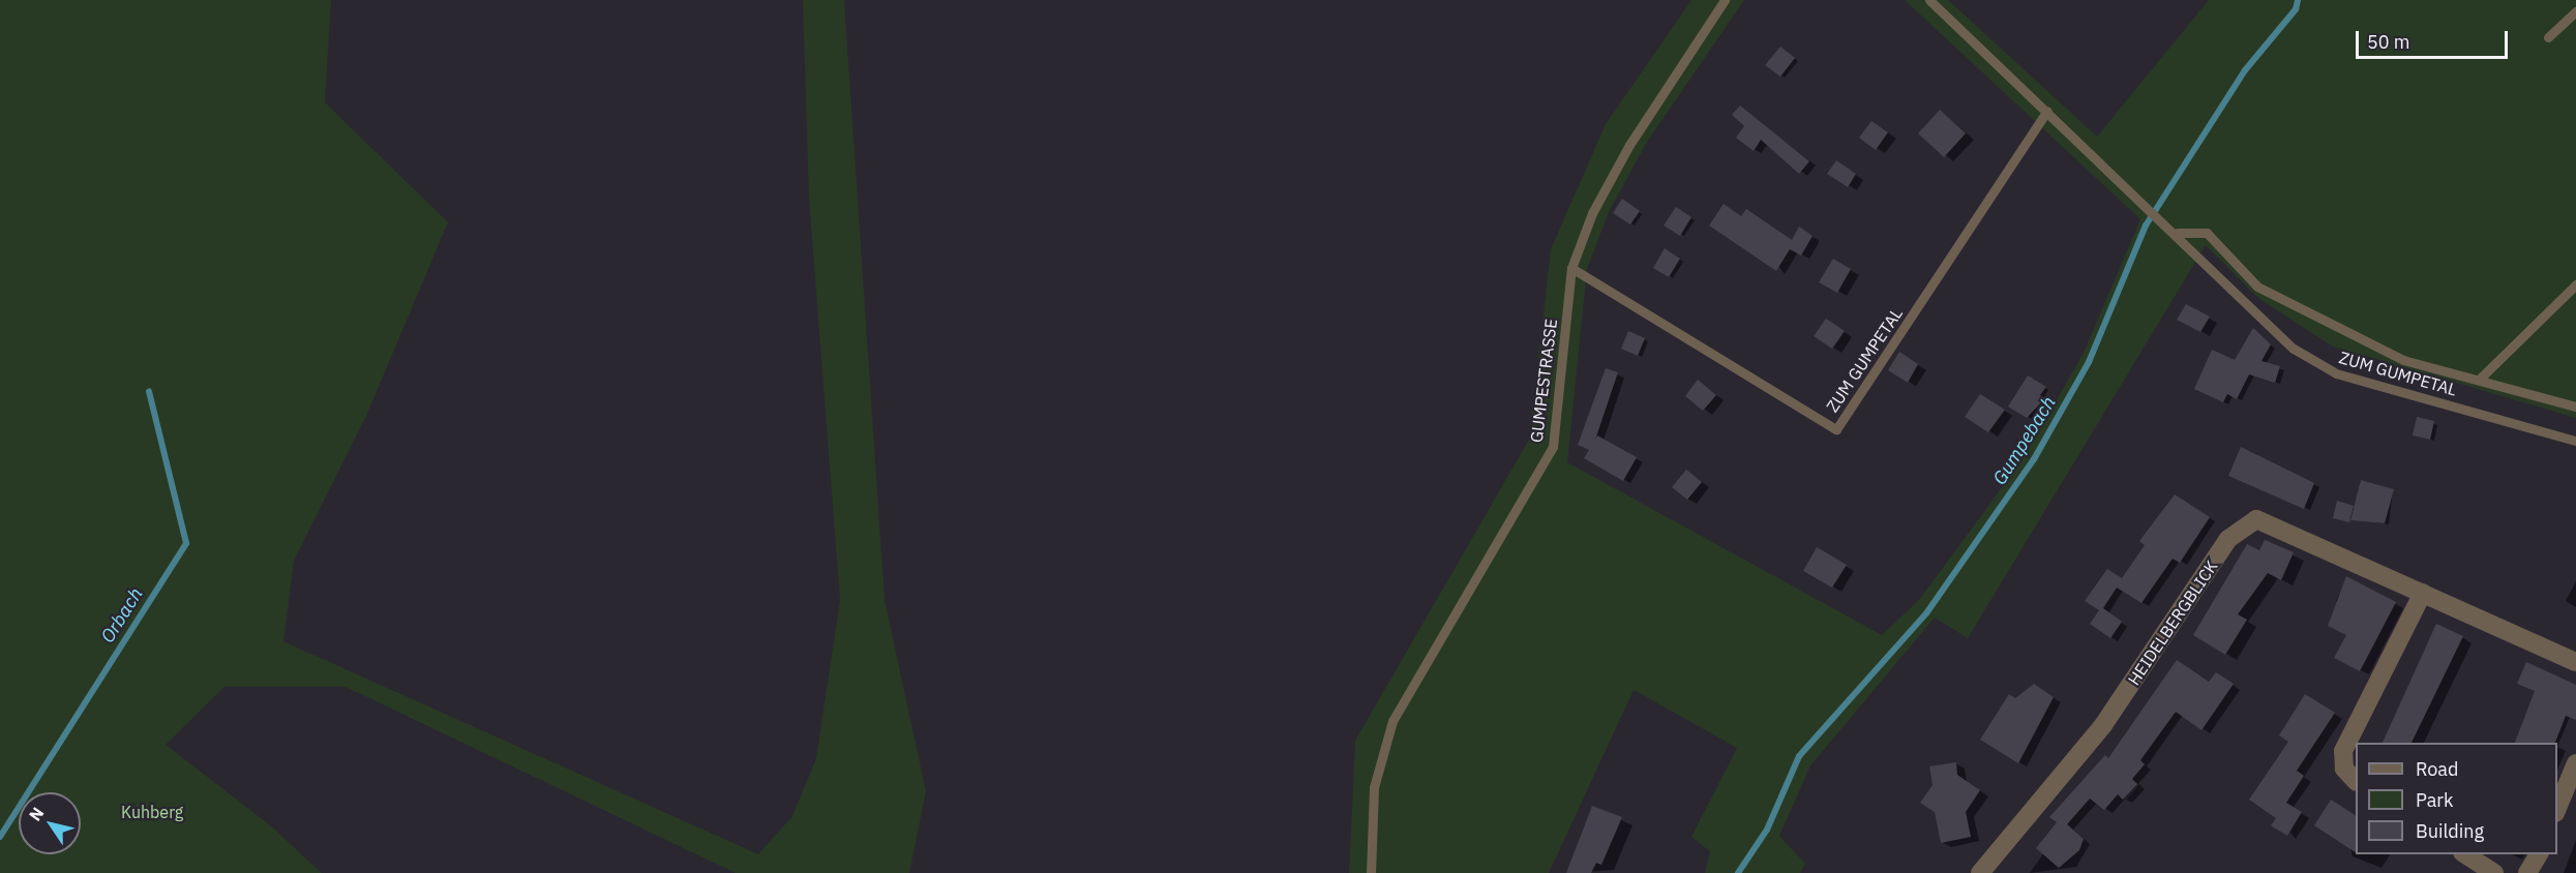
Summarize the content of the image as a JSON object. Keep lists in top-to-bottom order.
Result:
{
  "streets": {
    "street": ["HEIDELBERGBLICK"],
    "lane": ["ZUM GUMPETAL", "GUMPESTRASSE"]
  },
  "crossings": [
    ["ZUM GUMPETAL", "GUMPESTRASSE"]
  ],
  "water": ["Gumpebach", "Orbach"],
  "parks": ["Kuhberg"],
  "legend": ["Road", "Park", "Building"],
  "scale_bar": "50 m",
  "north": "top left"
}
